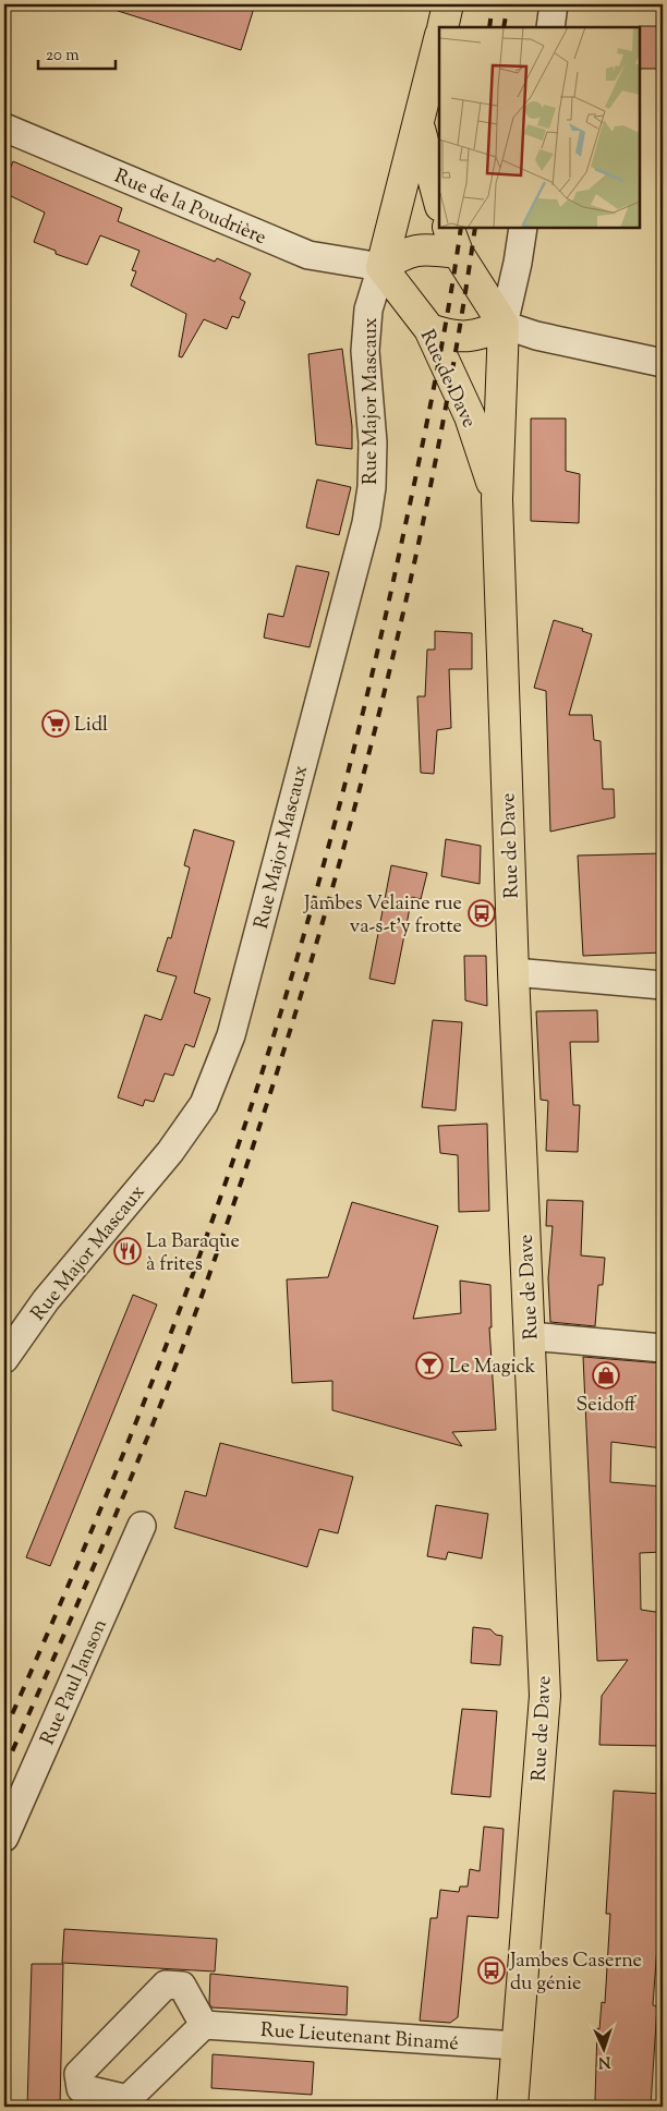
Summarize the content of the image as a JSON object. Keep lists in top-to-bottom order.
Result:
{
  "streets": {
    "main road": ["Rue de Dave"],
    "street": [
      "Rue de la Poudrière",
      "Rue Major Mascaux",
      "Rue Paul Janson",
      "Rue Lieutenant Binamé"
    ]
  },
  "crossings": [
    ["Rue de la Poudrière", "Rue de Dave"],
    ["Rue de la Poudrière", "Rue Major Mascaux"],
    ["Rue de Dave", "Rue Major Mascaux"],
    ["Rue de Dave", "Rue Lieutenant Binamé"]
  ],
  "places": {
    "supermarket": ["Lidl"],
    "bus stop": ["Jambes Velaine rue va-s-t'y frotte", "Jambes Caserne du génie"],
    "restaurant": ["La Baraque à frites"],
    "bar": ["Le Magick"],
    "shop": ["Seidoff"]
  },
  "scale_bar": "20 m",
  "north": "bottom"
}
